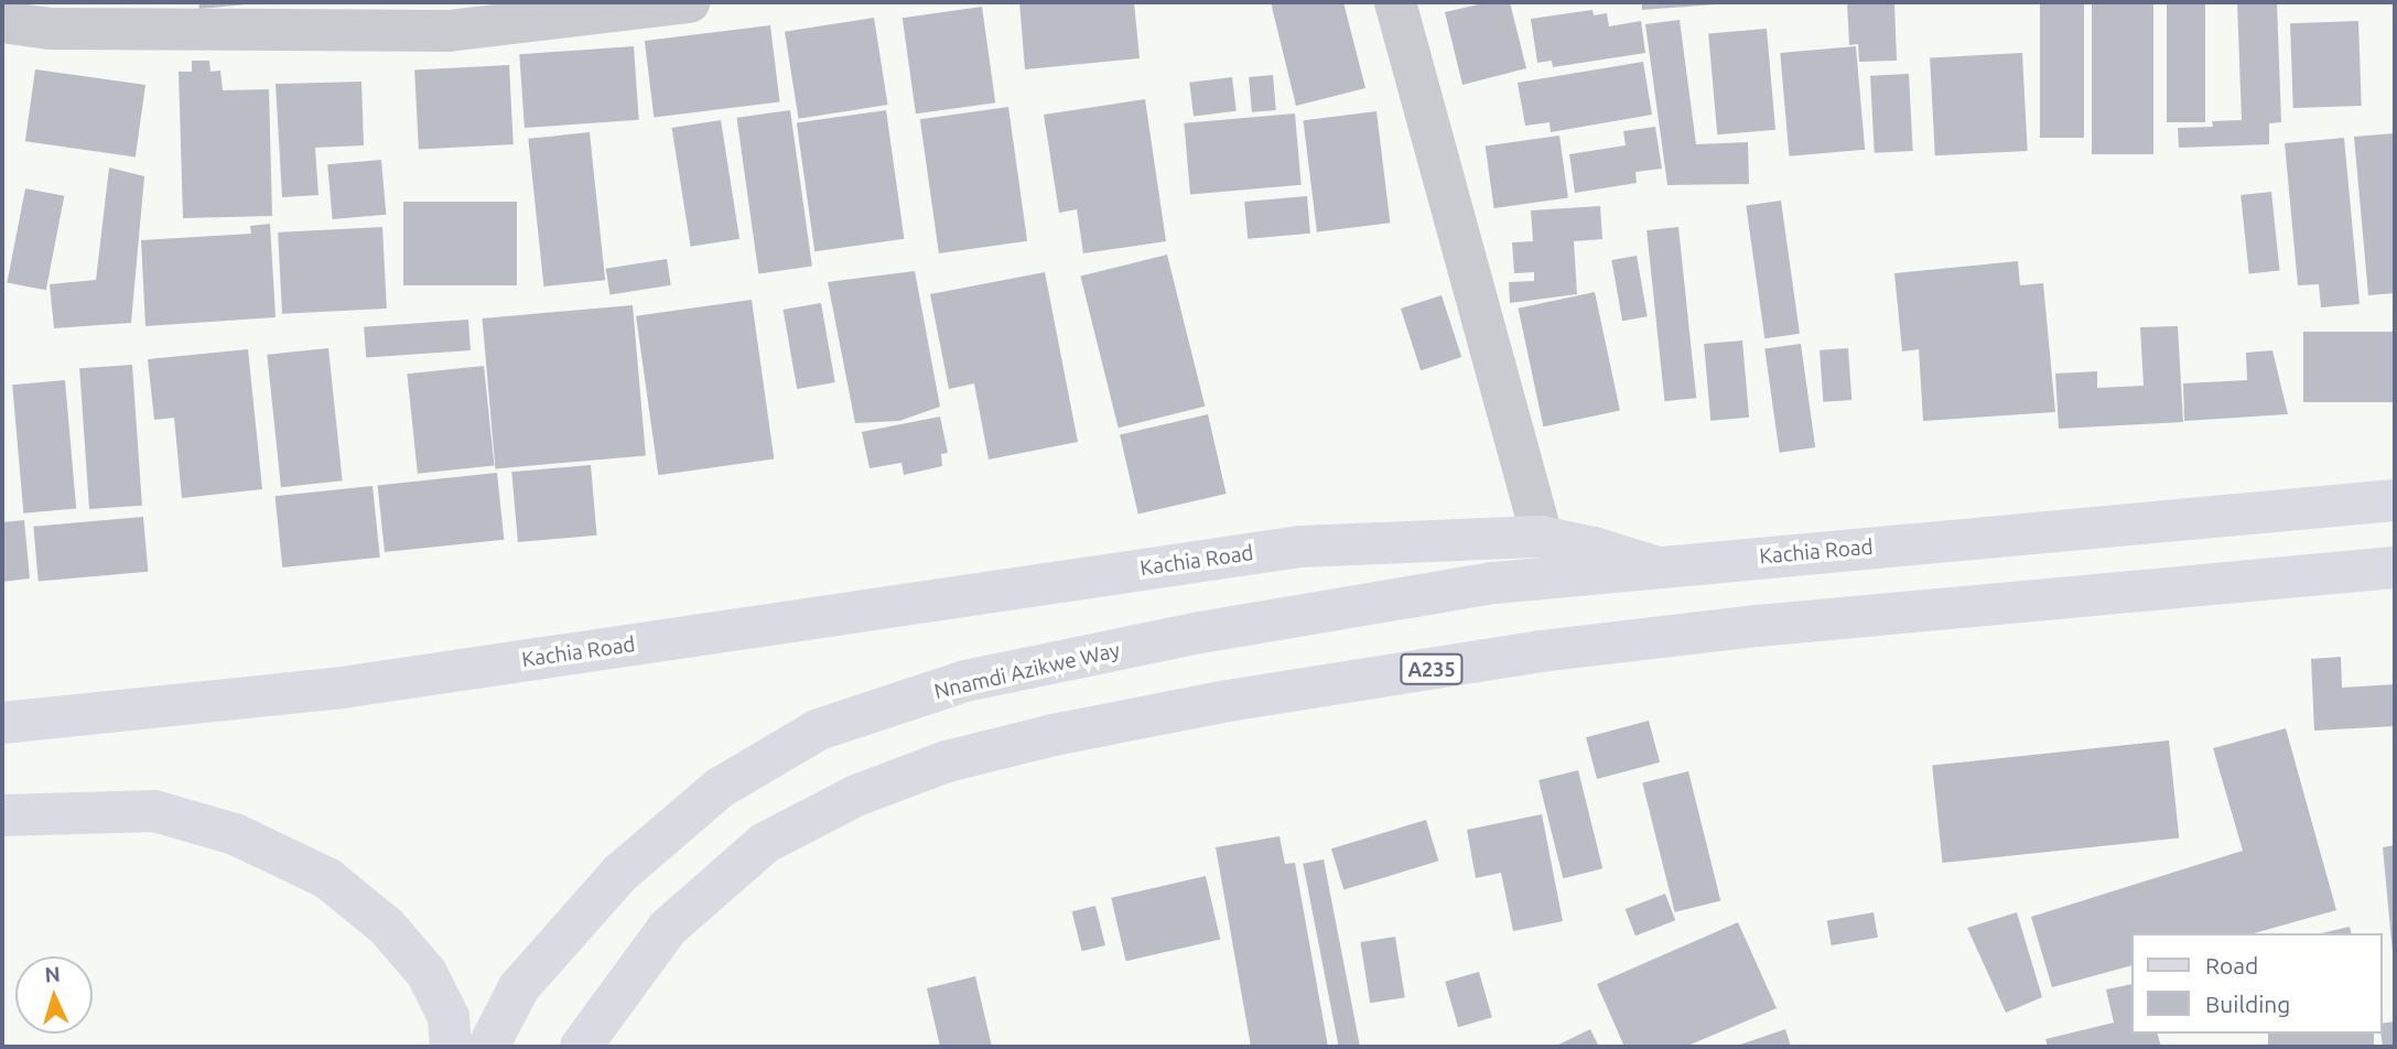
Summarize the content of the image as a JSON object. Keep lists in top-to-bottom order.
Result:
{
  "streets": {
    "main road": ["Kachia Road", "A235", "Nnamdi Azikwe Way"]
  },
  "crossings": [
    ["Kachia Road", "Nnamdi Azikwe Way"]
  ],
  "legend": ["Road", "Building"],
  "north": "top"
}
